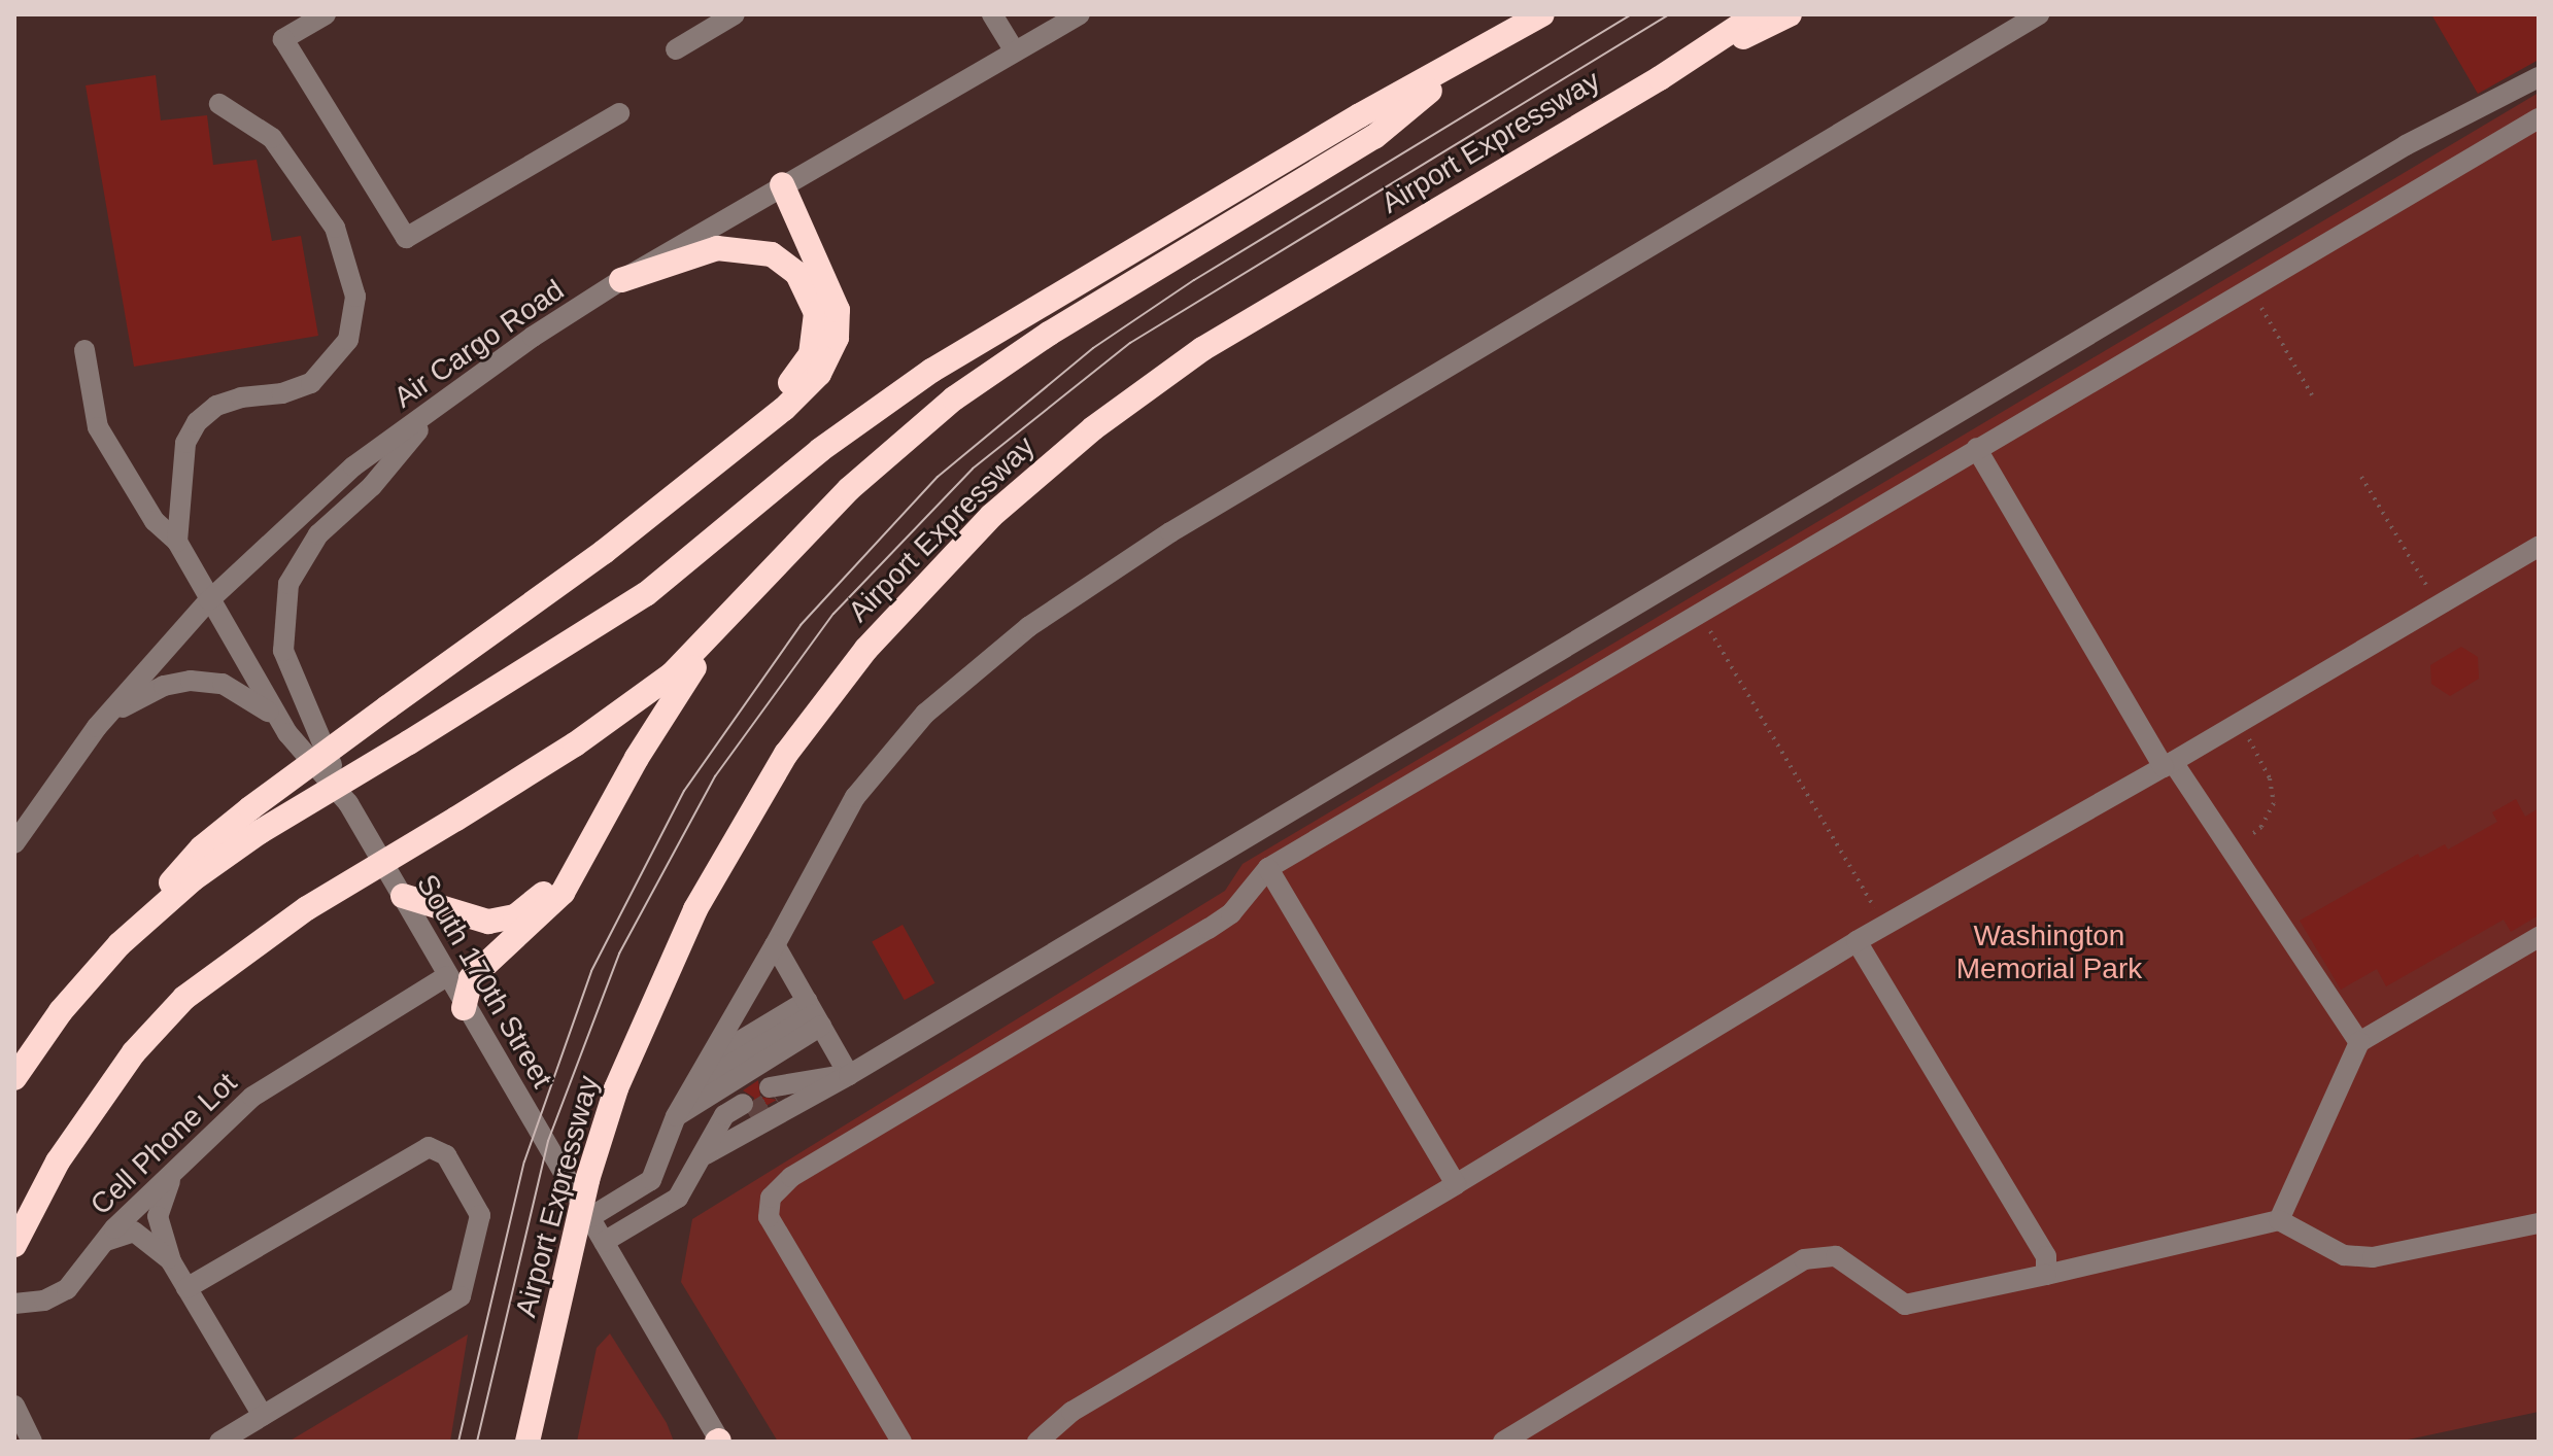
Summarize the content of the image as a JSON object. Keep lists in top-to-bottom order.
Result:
{
  "streets": {
    "highway": ["Airport Expressway"],
    "street": ["Air Cargo Road", "South 170th Street", "Cell Phone Lot"]
  },
  "crossings": [
    ["Air Cargo Road", "South 170th Street"],
    ["South 170th Street", "Cell Phone Lot"]
  ],
  "parks": ["Washington Memorial Park"]
}
